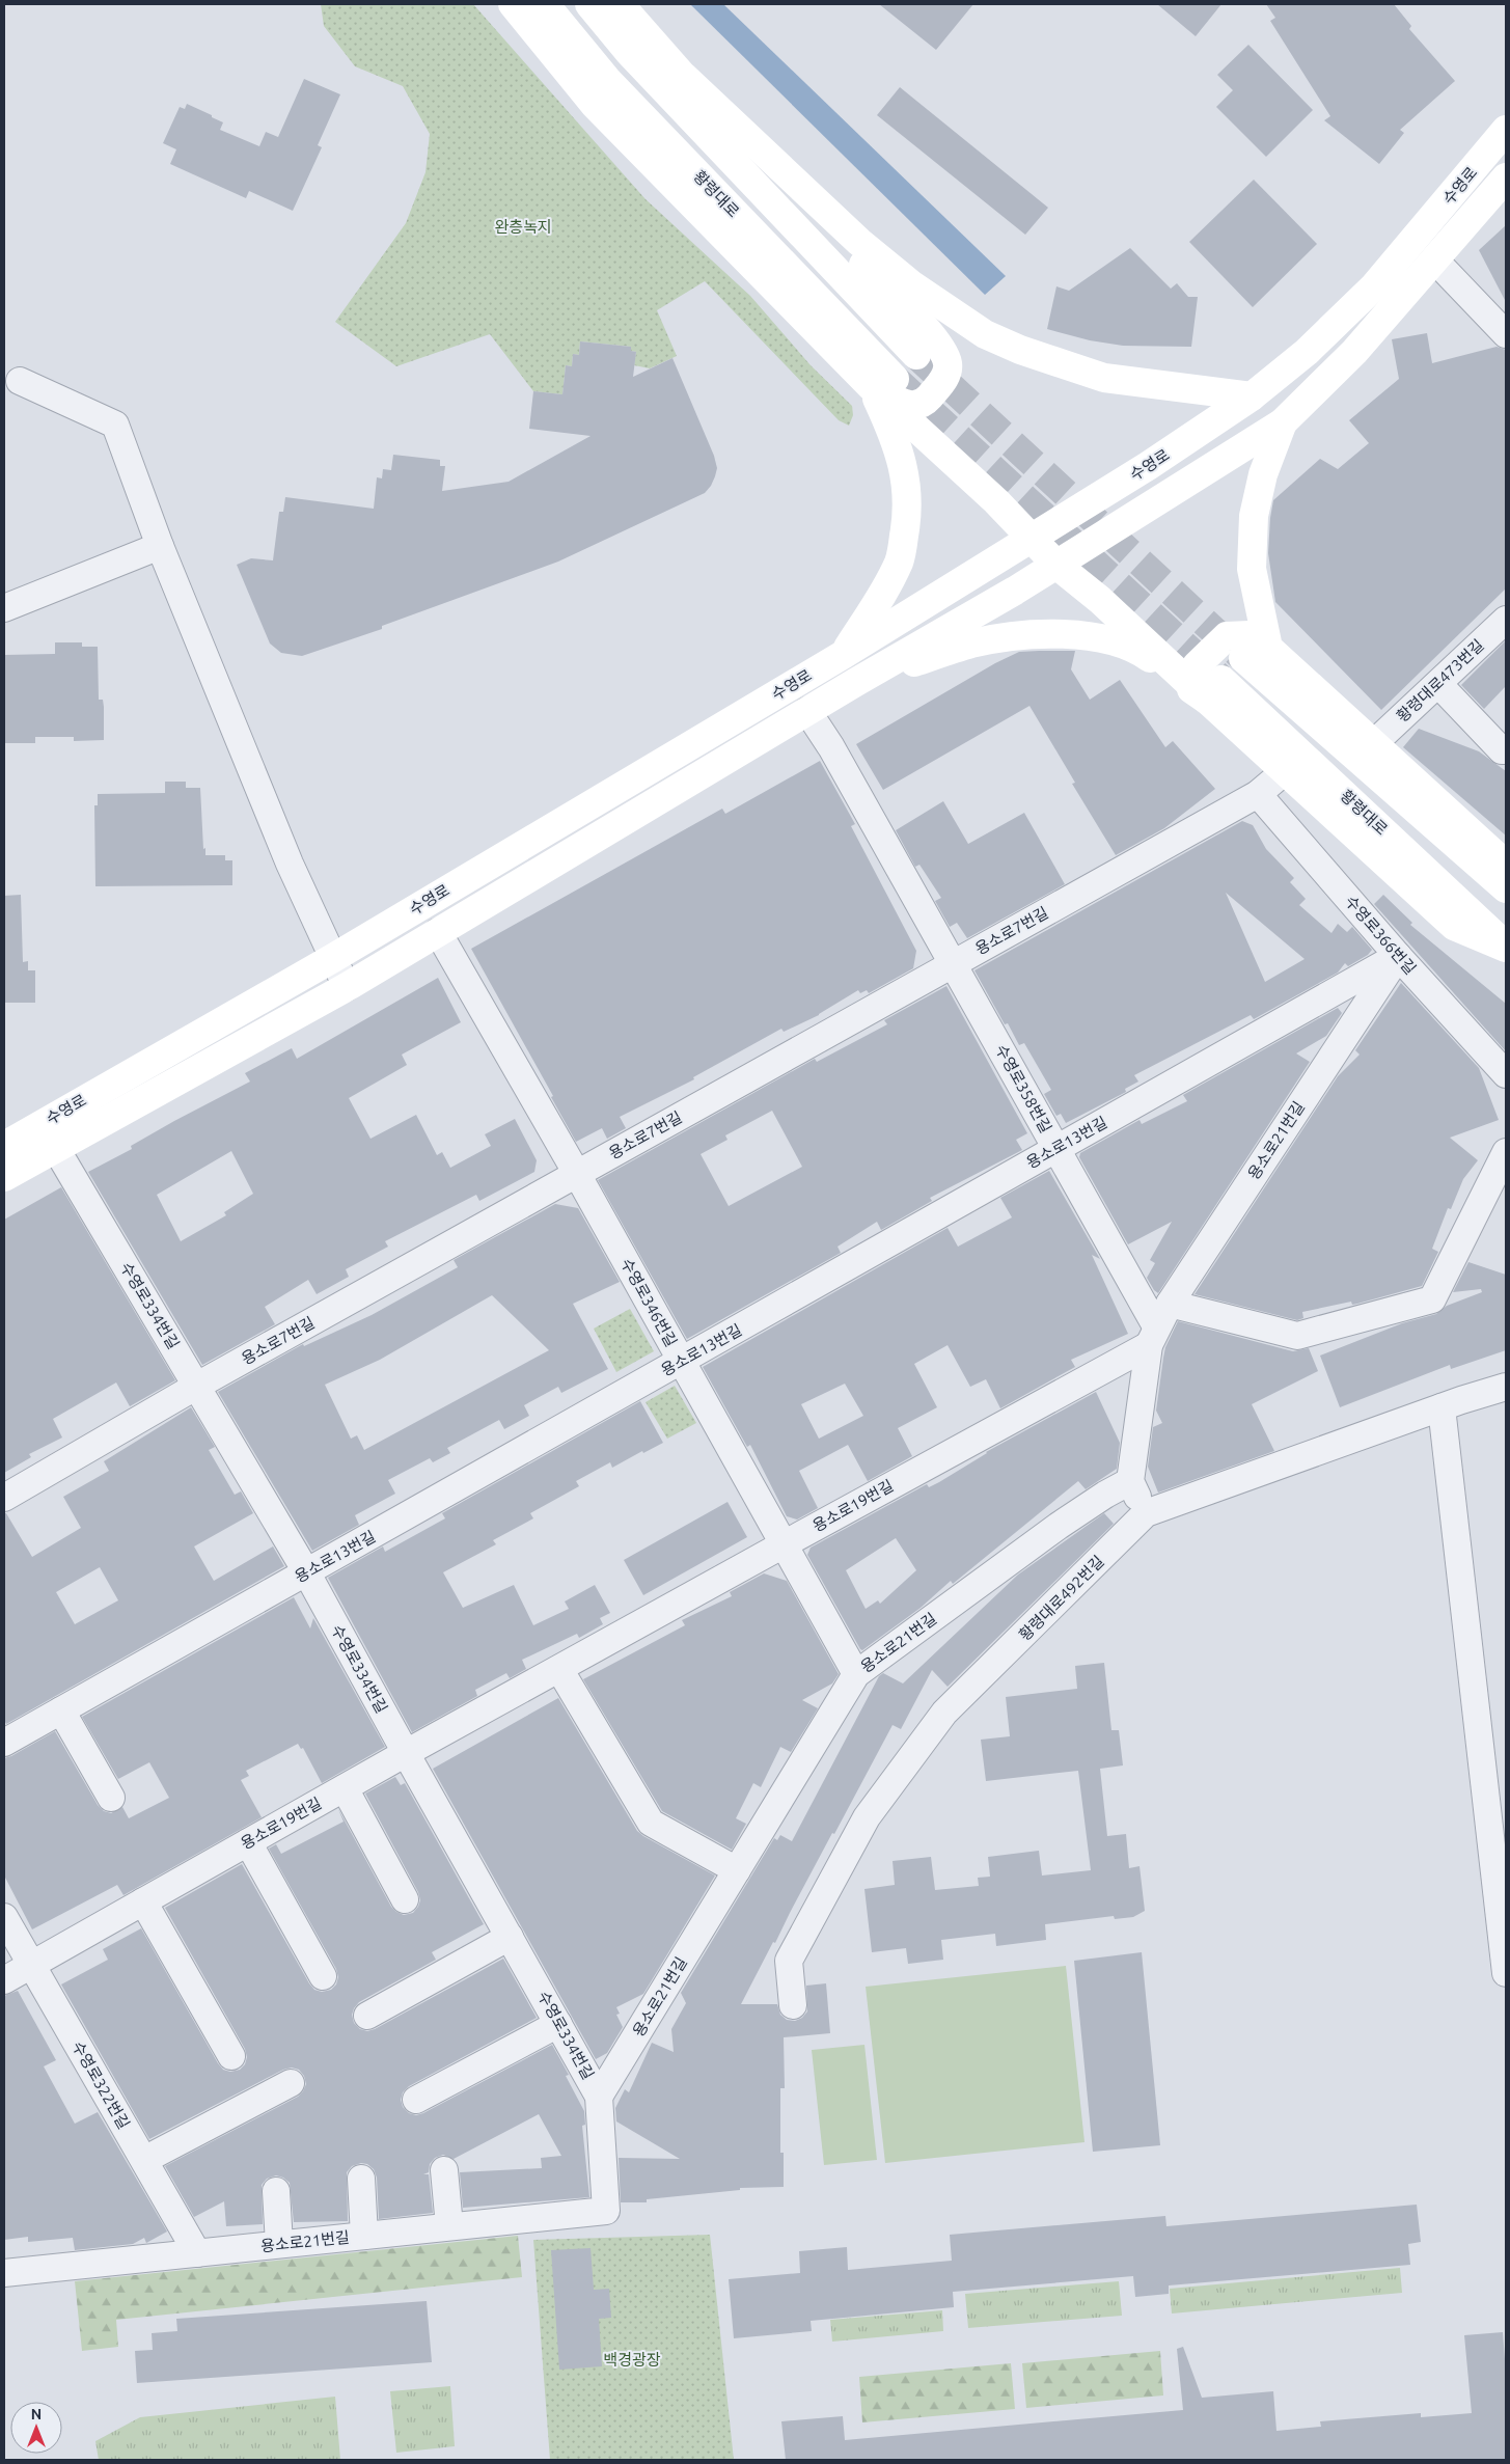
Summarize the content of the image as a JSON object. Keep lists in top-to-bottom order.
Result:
{
  "streets": {
    "main road": ["수영로", "황령대로"],
    "street": [
      "황령대로473번길",
      "용소로7번길",
      "수영로366번길",
      "수영로358번길",
      "용소로21번길",
      "용소로13번길",
      "수영로346번길",
      "수영로334번길",
      "용소로19번길",
      "황령대로492번길",
      "수영로322번길"
    ]
  },
  "crossings": [
    ["수영로", "수영로358번길"],
    ["수영로", "수영로346번길"],
    ["수영로", "수영로334번길"],
    ["용소로7번길", "수영로366번길"],
    ["용소로7번길", "수영로358번길"],
    ["용소로7번길", "수영로346번길"],
    ["용소로7번길", "수영로334번길"],
    ["수영로366번길", "용소로21번길"],
    ["수영로366번길", "용소로13번길"],
    ["수영로358번길", "용소로21번길"],
    ["수영로358번길", "용소로13번길"],
    ["수영로358번길", "용소로19번길"],
    ["용소로21번길", "용소로13번길"],
    ["용소로21번길", "수영로346번길"],
    ["용소로21번길", "수영로334번길"],
    ["용소로21번길", "용소로19번길"],
    ["용소로21번길", "수영로322번길"],
    ["용소로13번길", "수영로346번길"],
    ["용소로13번길", "수영로334번길"],
    ["수영로346번길", "용소로19번길"],
    ["수영로334번길", "용소로19번길"],
    ["용소로19번길", "수영로322번길"]
  ],
  "parks": ["완층녹지", "백경광장"],
  "north": "top"
}
